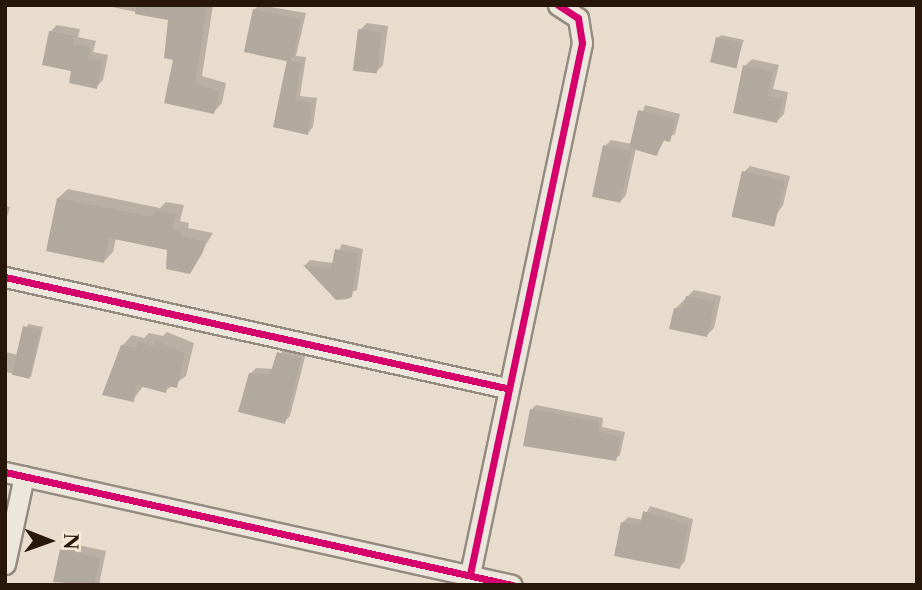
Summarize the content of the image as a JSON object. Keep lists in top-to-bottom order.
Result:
{
  "north": "right"
}
